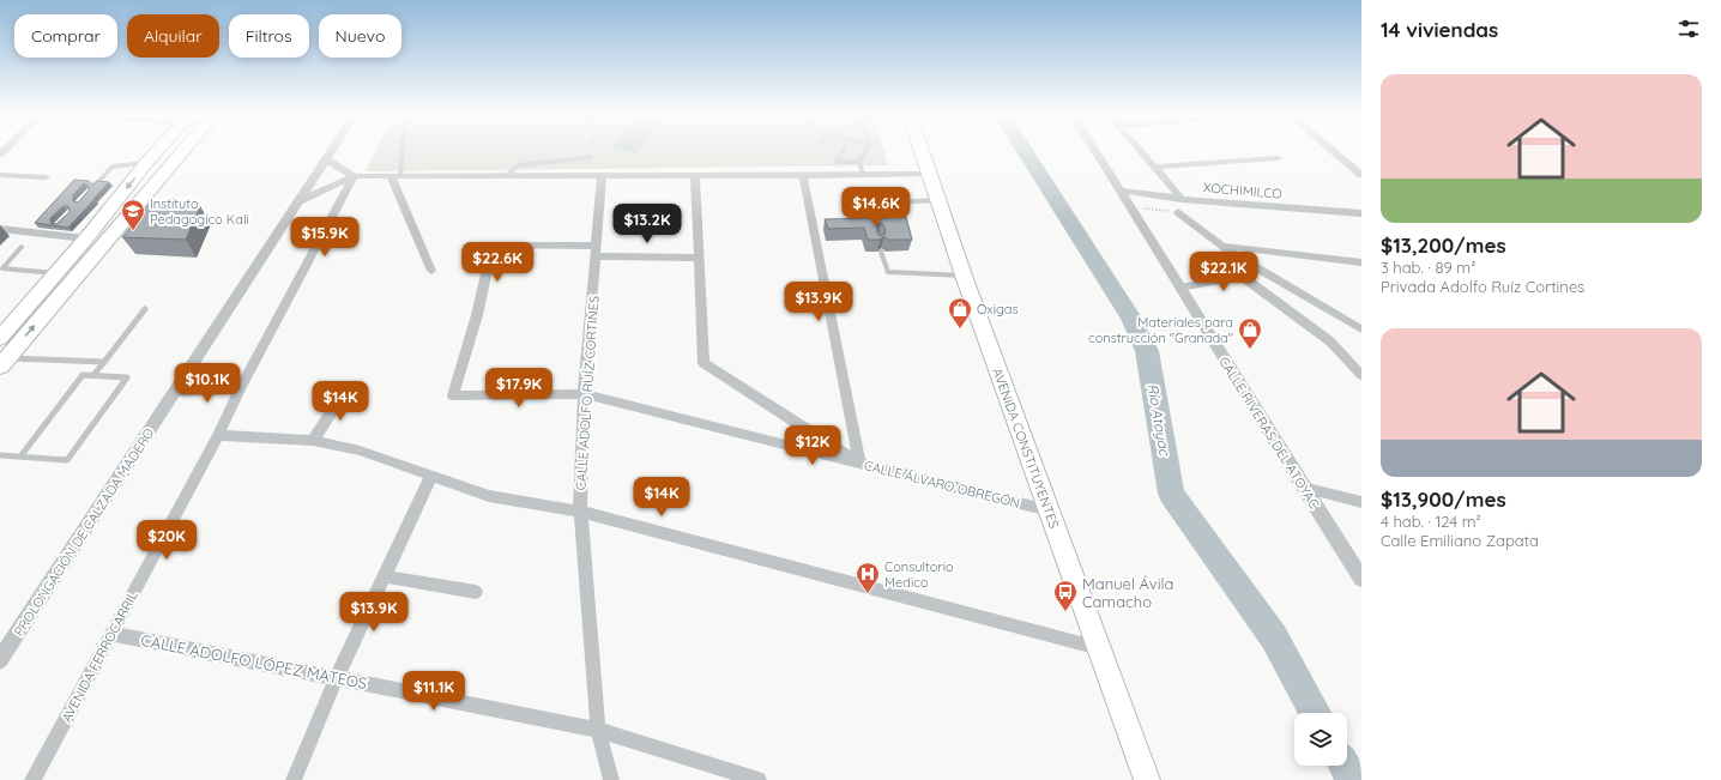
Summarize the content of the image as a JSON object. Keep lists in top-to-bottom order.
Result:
{
  "streets": {
    "main road": ["AVENIDA CONSTITUYENTES"],
    "street": [
      "XOCHIMILCO",
      "CALLE ADOLFO RUÍZ CORTINES",
      "CALLE RIVERAS DEL ATOYAC",
      "CALLE ÁLVARO OBREGÓN",
      "PROLONGACIÓN DE CALZADA MADERO",
      "AVENIDA FERROCARRIL",
      "CALLE ADOLFO LÓPEZ MATEOS"
    ]
  },
  "crossings": [
    ["XOCHIMILCO", "CALLE RIVERAS DEL ATOYAC"],
    ["CALLE ADOLFO RUÍZ CORTINES", "CALLE ÁLVARO OBREGÓN"],
    ["CALLE ADOLFO RUÍZ CORTINES", "CALLE ADOLFO LÓPEZ MATEOS"],
    ["AVENIDA CONSTITUYENTES", "CALLE ÁLVARO OBREGÓN"],
    ["AVENIDA FERROCARRIL", "CALLE ADOLFO LÓPEZ MATEOS"]
  ],
  "water": ["Río Atoyac"],
  "places": {
    "school or university": ["Instituto Pedagogico Kali"],
    "shop": ["Oxigas", "Materiales para construcción \"Granada\""],
    "hospital": ["Consultorio Medico"],
    "bus stop": ["Manuel Ávila Camacho"]
  },
  "page": {
    "heading": "14 viviendas",
    "chip": [
      "Comprar",
      "Alquilar",
      "Filtros",
      "Nuevo"
    ],
    "list": [
      {
        "name": "$13,200/mes",
        "note": "3 hab. · 89 m² · Privada Adolfo Ruíz Cortines"
      },
      {
        "name": "$13,900/mes",
        "note": "4 hab. · 124 m² · Calle Emiliano Zapata"
      }
    ],
    "price": [
      "$14.6K",
      "$13.2K",
      "$15.9K",
      "$22.6K",
      "$22.1K",
      "$13.9K",
      "$10.1K",
      "$17.9K",
      "$14K",
      "$12K",
      "$14K",
      "$20K",
      "$13.9K",
      "$11.1K"
    ]
  }
}
